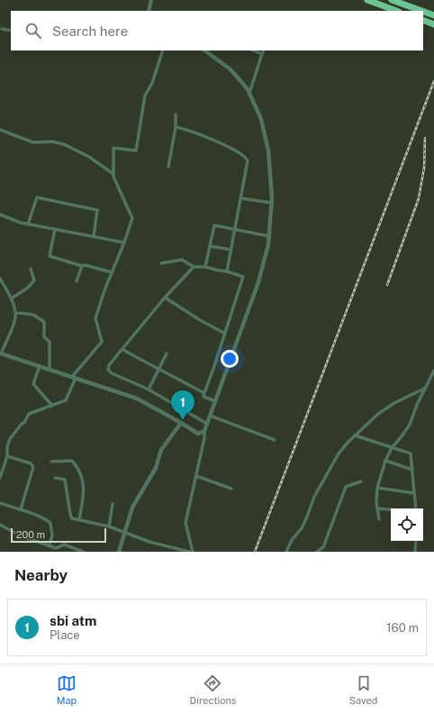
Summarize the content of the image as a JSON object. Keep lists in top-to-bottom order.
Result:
{
  "scale_bar": "200 m",
  "page": {
    "search": "Search here",
    "pins": "1",
    "scale": "200 m",
    "heading": "Nearby",
    "list": [
      {
        "mark": "1",
        "name": "sbi atm",
        "note": "Place",
        "value": "160 m"
      }
    ],
    "nav": ["Map", "Directions", "Saved"]
  }
}
